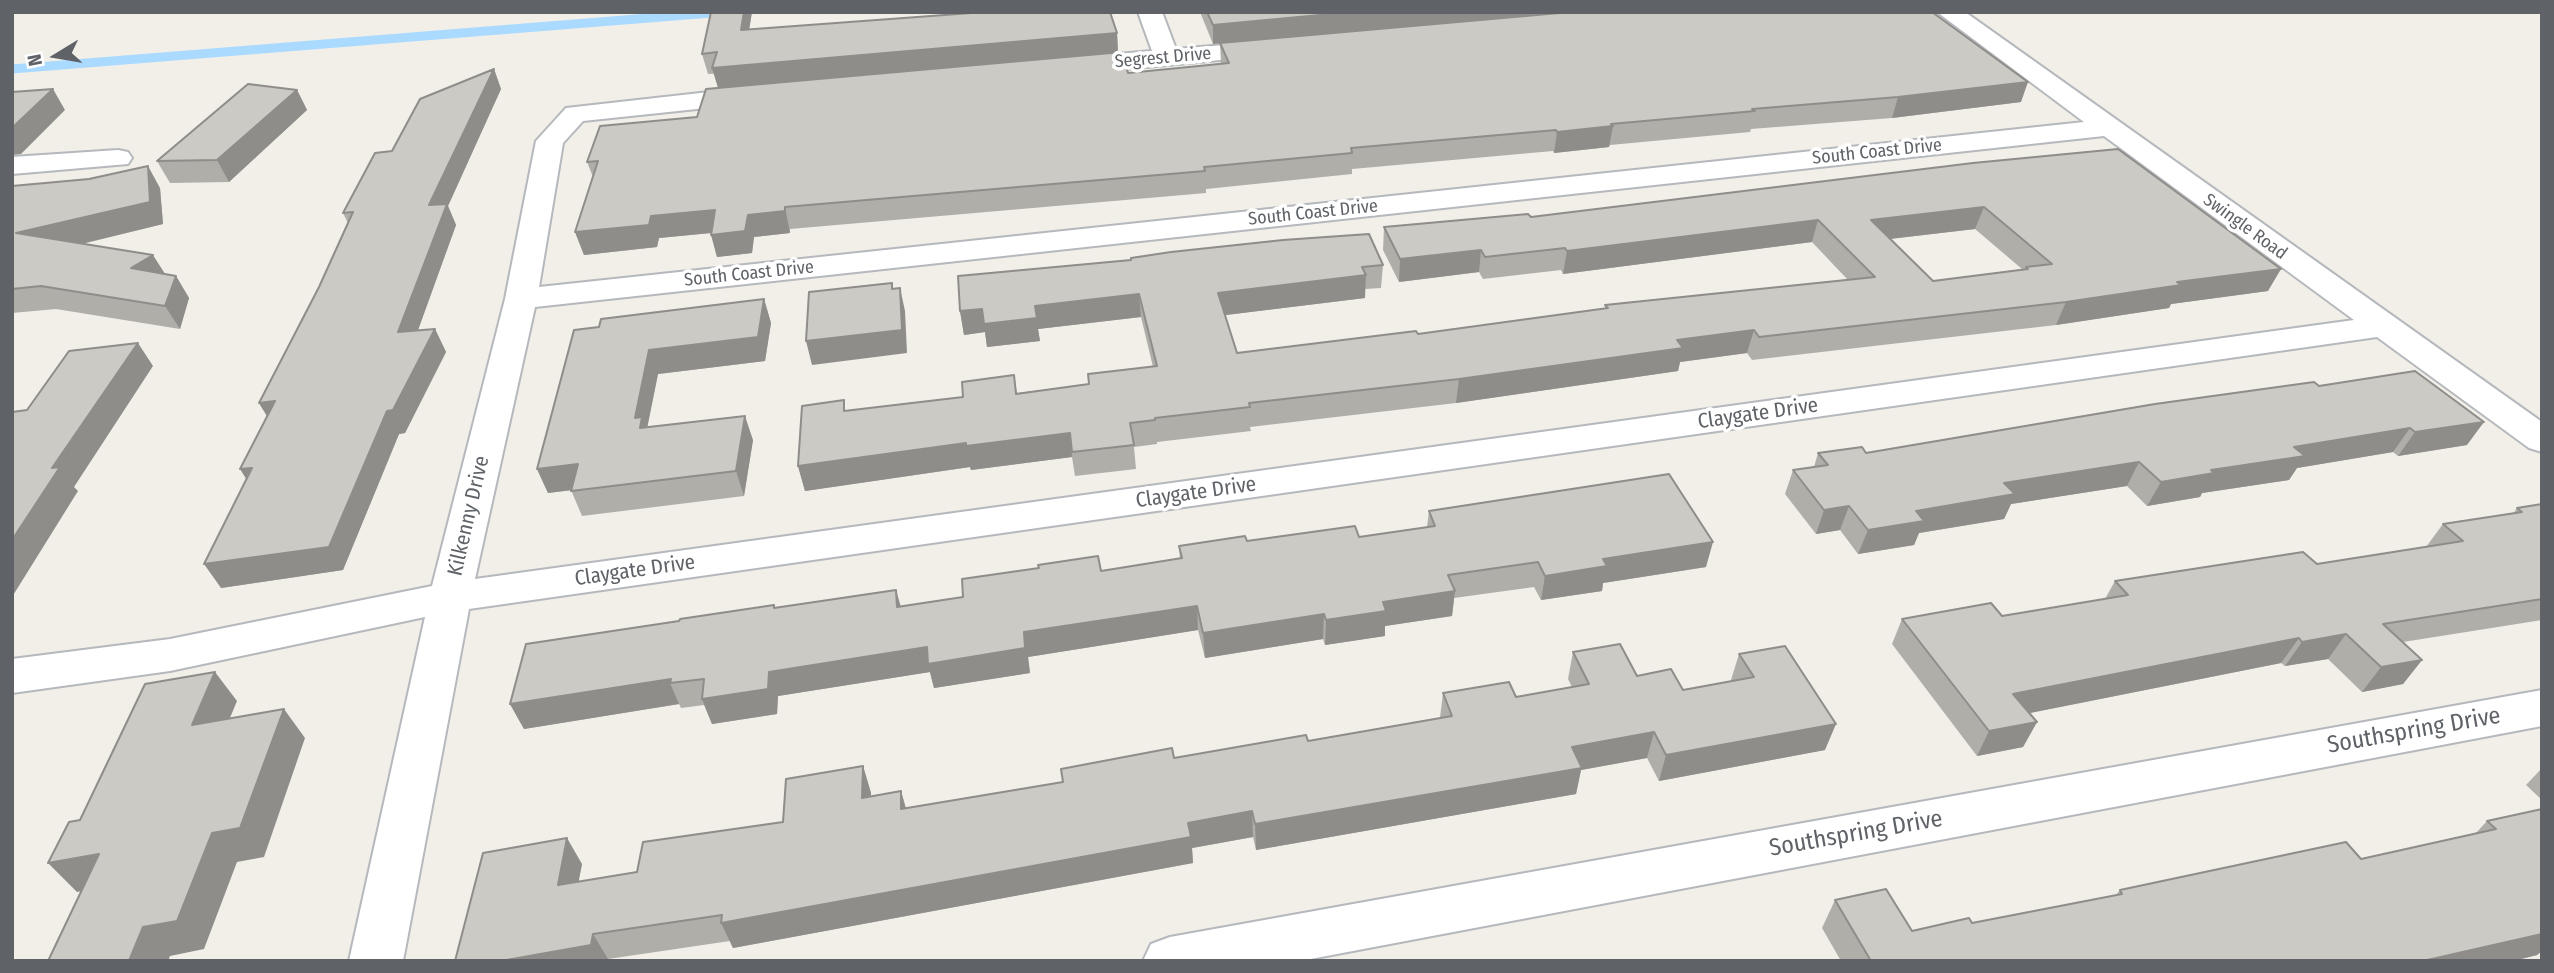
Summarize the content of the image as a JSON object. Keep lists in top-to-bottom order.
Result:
{
  "streets": {
    "street": [
      "Segrest Drive",
      "South Coast Drive",
      "Swingle Road",
      "Claygate Drive",
      "Kilkenny Drive",
      "Southspring Drive"
    ]
  },
  "crossings": [
    ["South Coast Drive", "Swingle Road"],
    ["South Coast Drive", "Kilkenny Drive"],
    ["Swingle Road", "Claygate Drive"],
    ["Claygate Drive", "Kilkenny Drive"]
  ],
  "north": "left"
}
